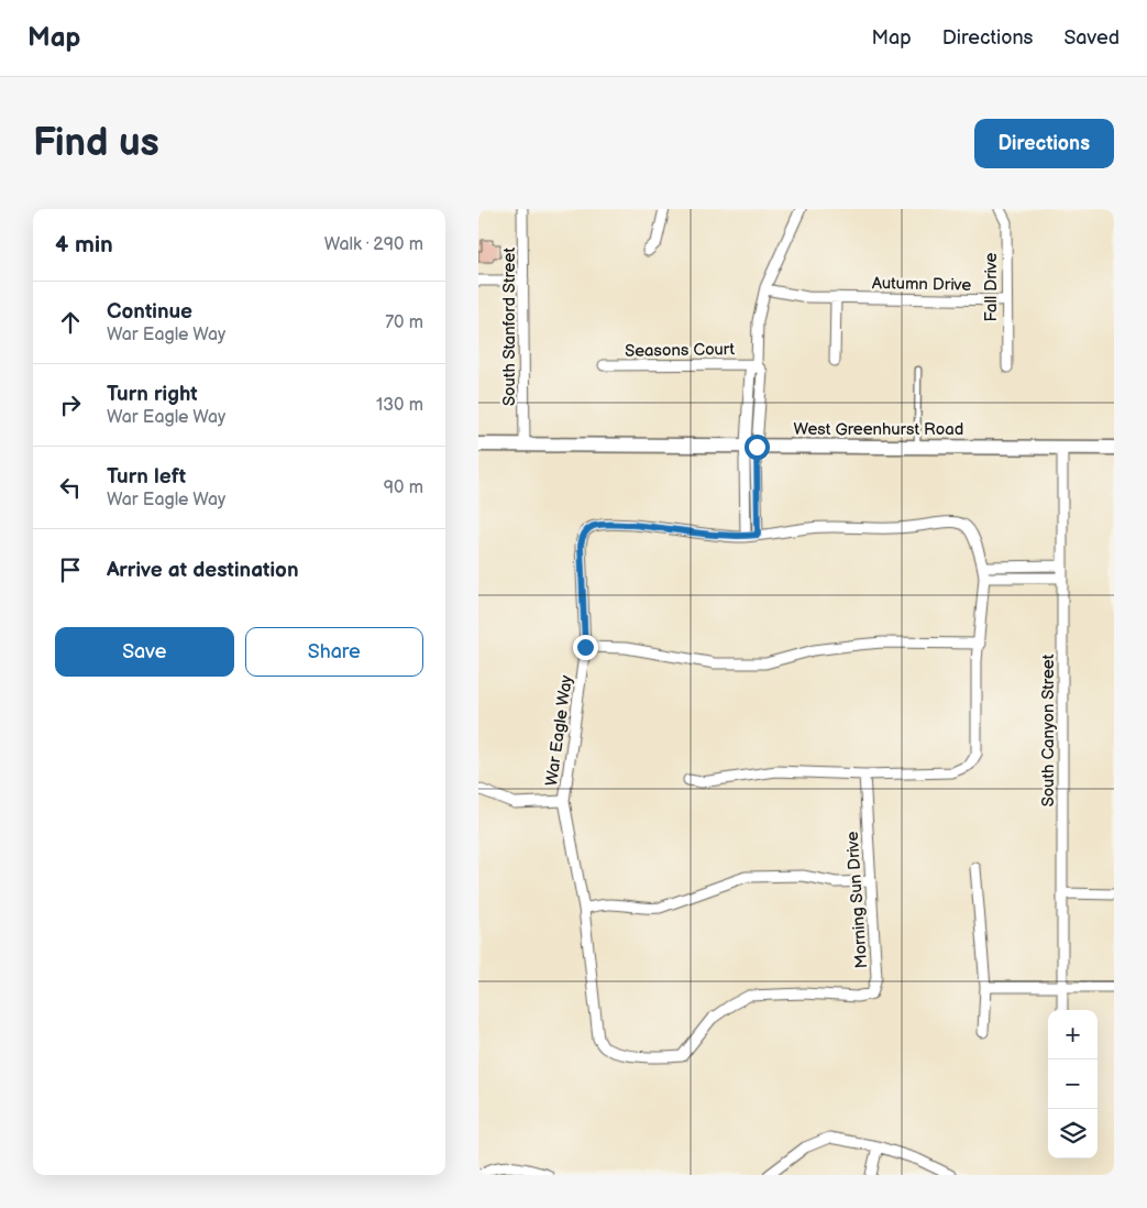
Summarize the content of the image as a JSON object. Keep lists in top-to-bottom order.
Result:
{
  "streets": {
    "main road": ["West Greenhurst Road"],
    "street": [
      "Autumn Drive",
      "Fall Drive",
      "South Stanford Street",
      "Seasons Court",
      "War Eagle Way",
      "South Canyon Street",
      "Morning Sun Drive"
    ]
  },
  "crossings": [
    ["Autumn Drive", "Fall Drive"],
    ["South Stanford Street", "West Greenhurst Road"],
    ["West Greenhurst Road", "South Canyon Street"],
    ["War Eagle Way", "Morning Sun Drive"]
  ],
  "page": {
    "header": "Map",
    "nav": ["Map", "Directions", "Saved"],
    "buttons": [
      "Directions",
      ["Save", "Share"]
    ],
    "title": "Find us",
    "heading": ["4 min", "Walk · 290 m"],
    "list": [
      ["Continue", "War Eagle Way", "70 m"],
      ["Turn right", "War Eagle Way", "130 m"],
      ["Turn left", "War Eagle Way", "90 m"],
      "Arrive at destination"
    ],
    "map_buttons": ["+", "−"]
  }
}
